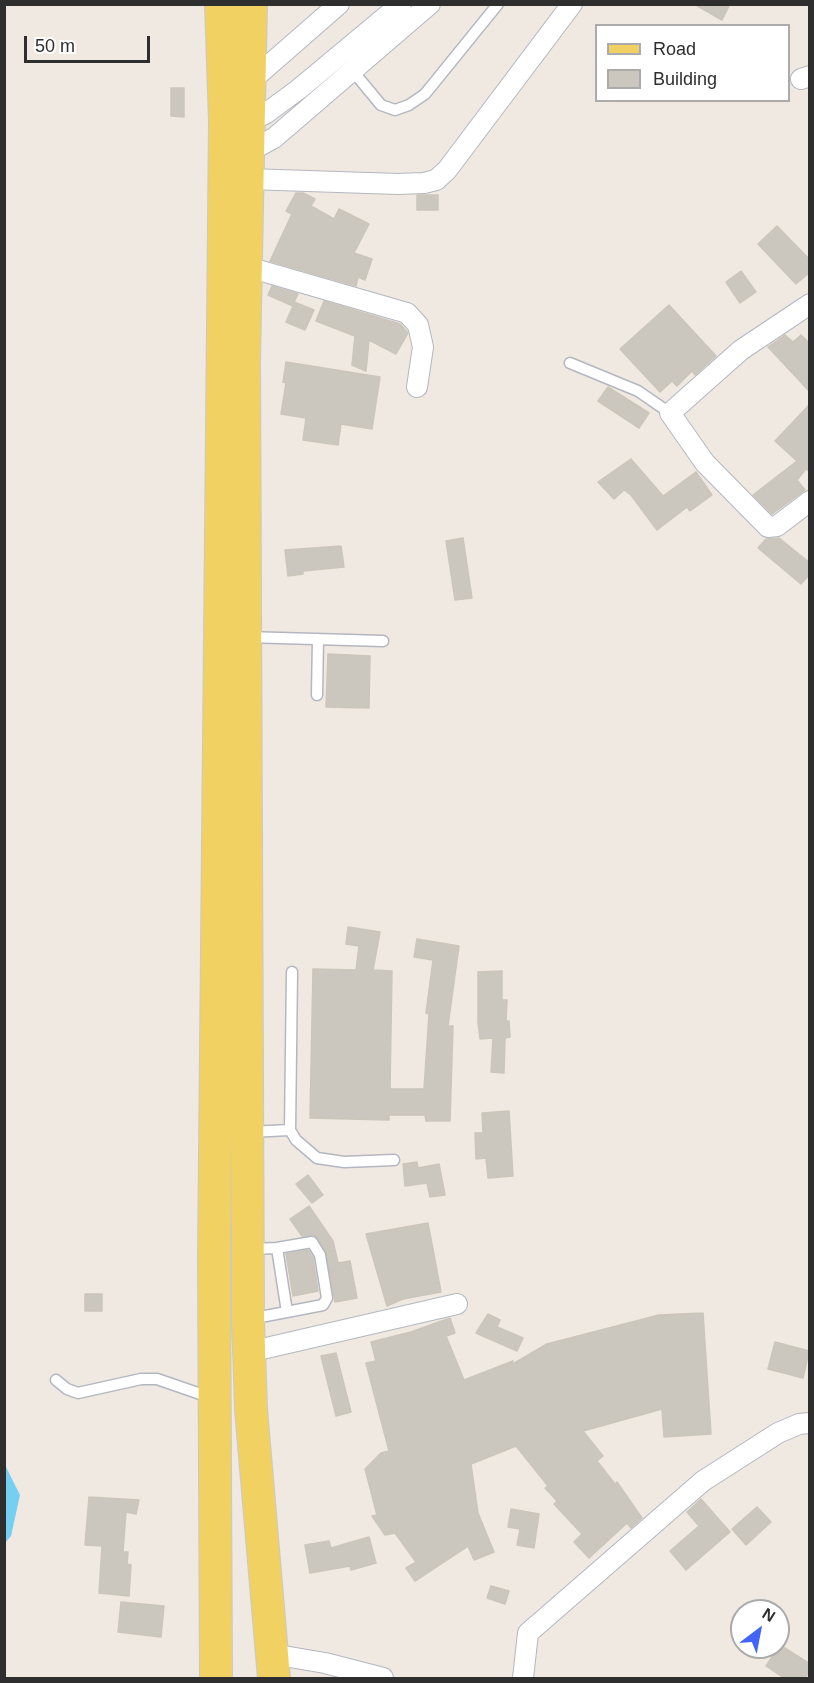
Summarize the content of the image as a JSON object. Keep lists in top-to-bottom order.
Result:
{
  "legend": ["Road", "Building"],
  "scale_bar": "50 m",
  "north": "top right"
}
